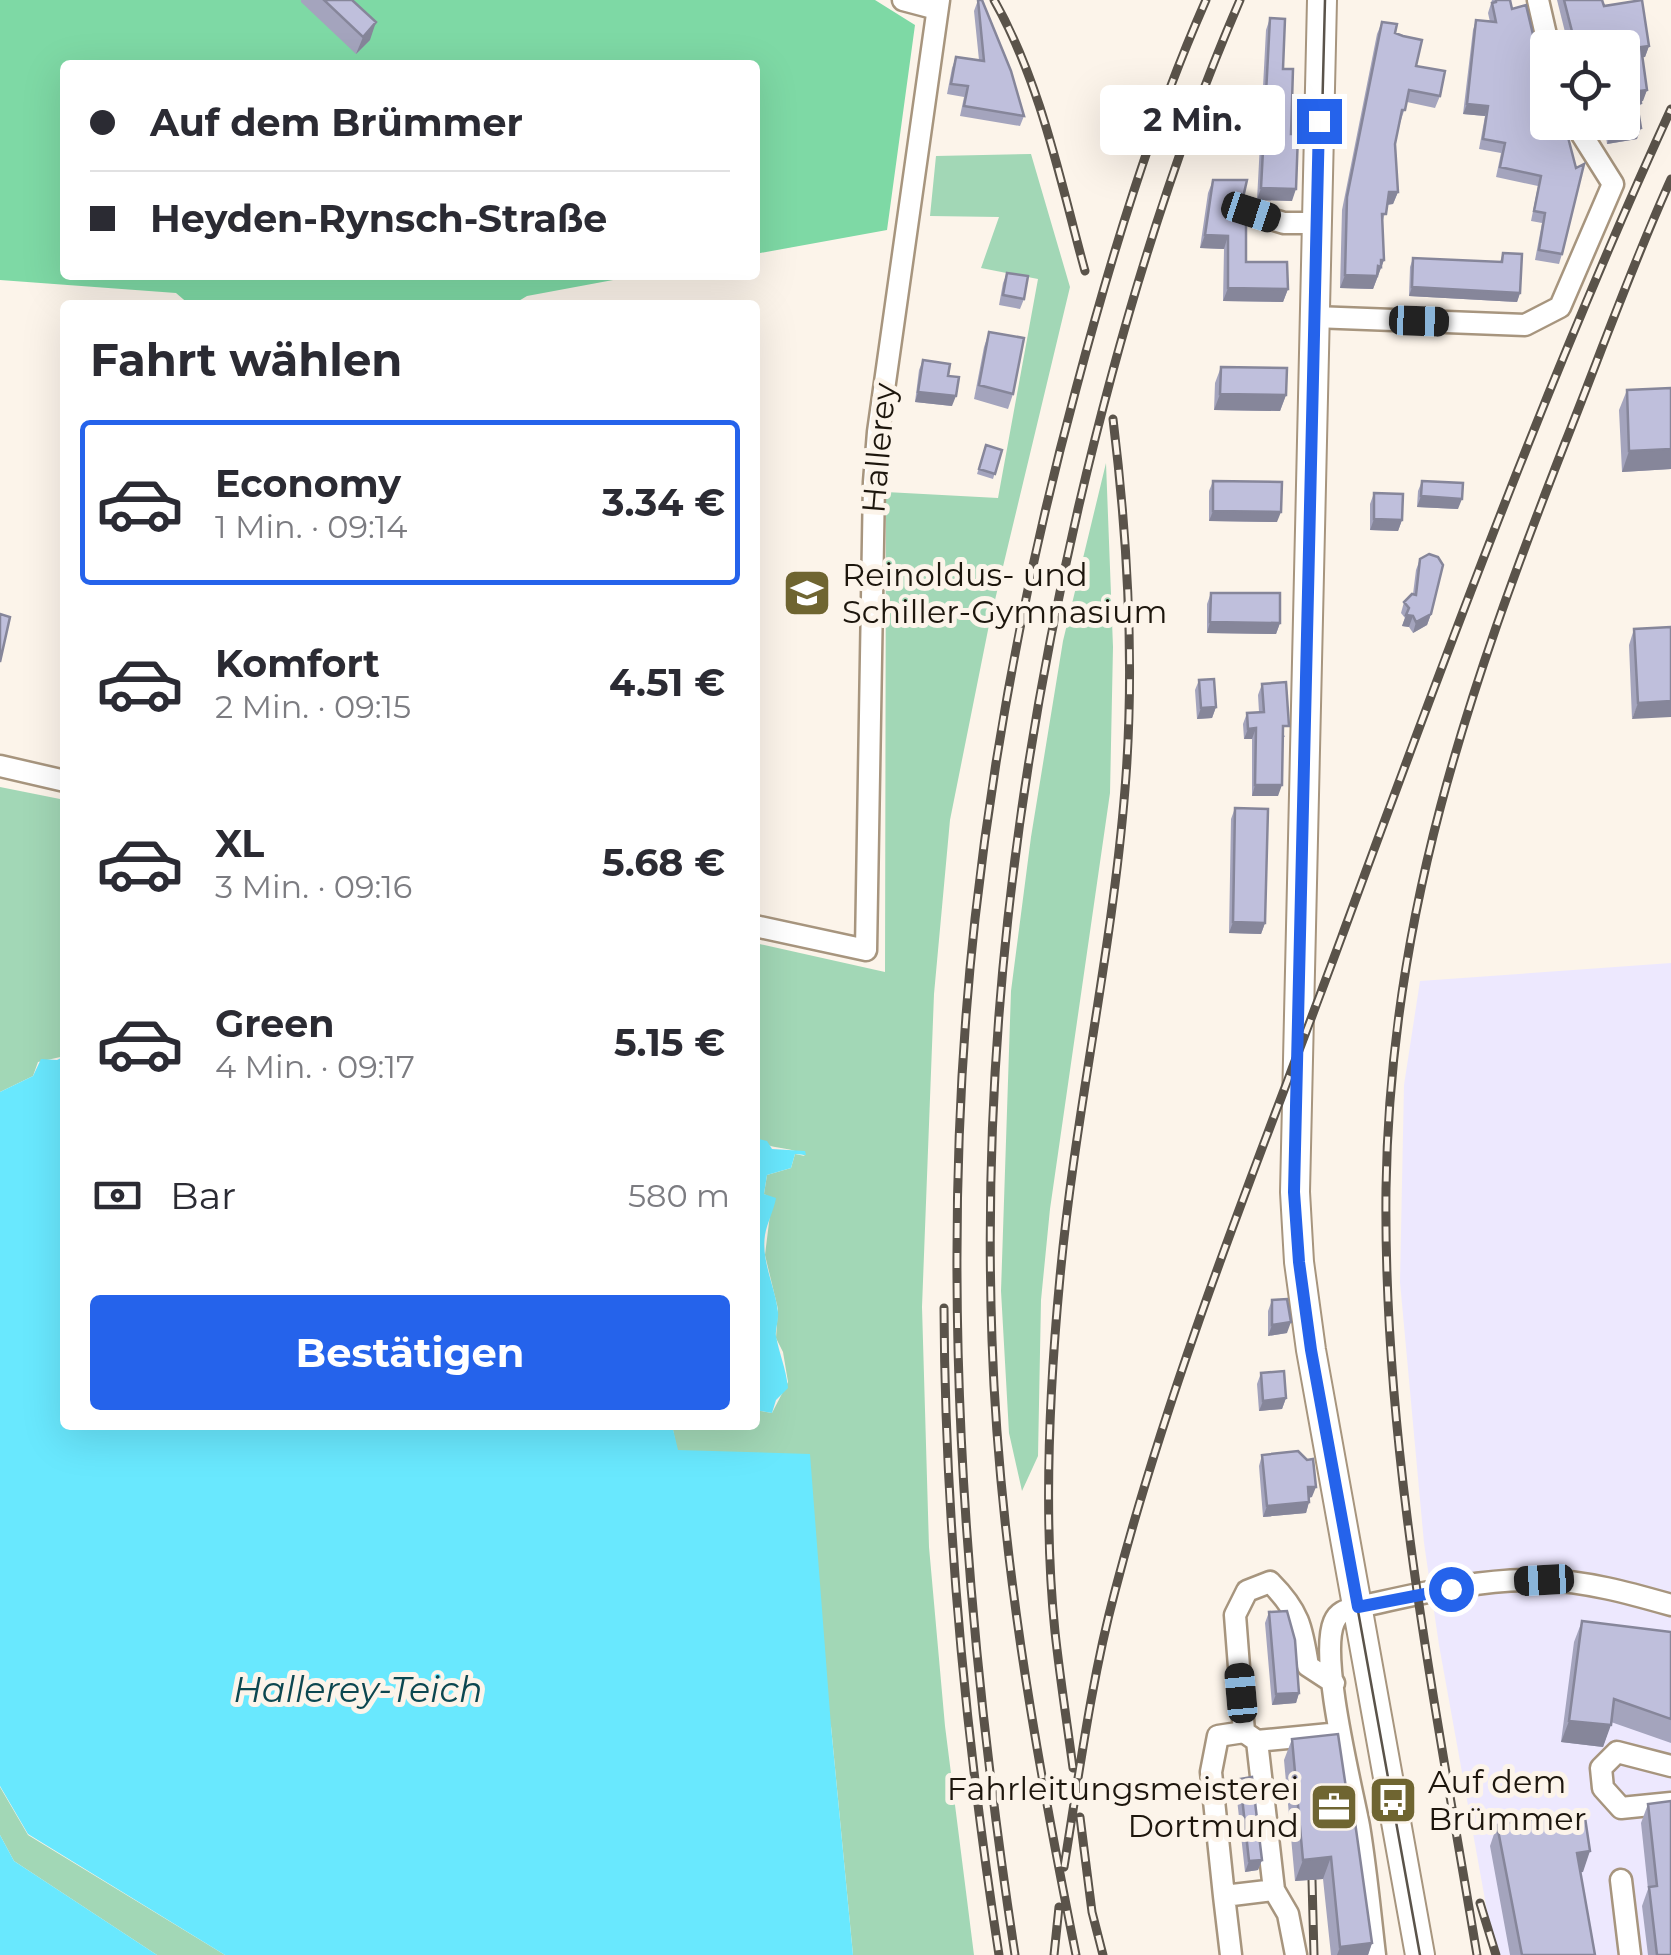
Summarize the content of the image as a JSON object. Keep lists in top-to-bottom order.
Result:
{
  "streets": {
    "street": ["Hallerey"]
  },
  "water": ["Hallerey-Teich"],
  "places": {
    "school or university": ["Reinoldus- und Schiller-Gymnasium"],
    "bus stop": ["Auf dem Brümmer"],
    "office": ["Fahrleitungsmeisterei Dortmund"]
  },
  "page": {
    "banner": ["Auf dem Brümmer", "Heyden-Rynsch-Straße"],
    "bubble": "2 Min.",
    "heading": "Fahrt wählen",
    "list": [
      {
        "name": "Economy",
        "note": "1 Min. · 09:14",
        "value": "3.34 €"
      },
      {
        "name": "Komfort",
        "note": "2 Min. · 09:15",
        "value": "4.51 €"
      },
      {
        "name": "XL",
        "note": "3 Min. · 09:16",
        "value": "5.68 €"
      },
      {
        "name": "Green",
        "note": "4 Min. · 09:17",
        "value": "5.15 €"
      }
    ],
    "pay": ["Bar", "580 m"],
    "buttons": "Bestätigen"
  }
}
